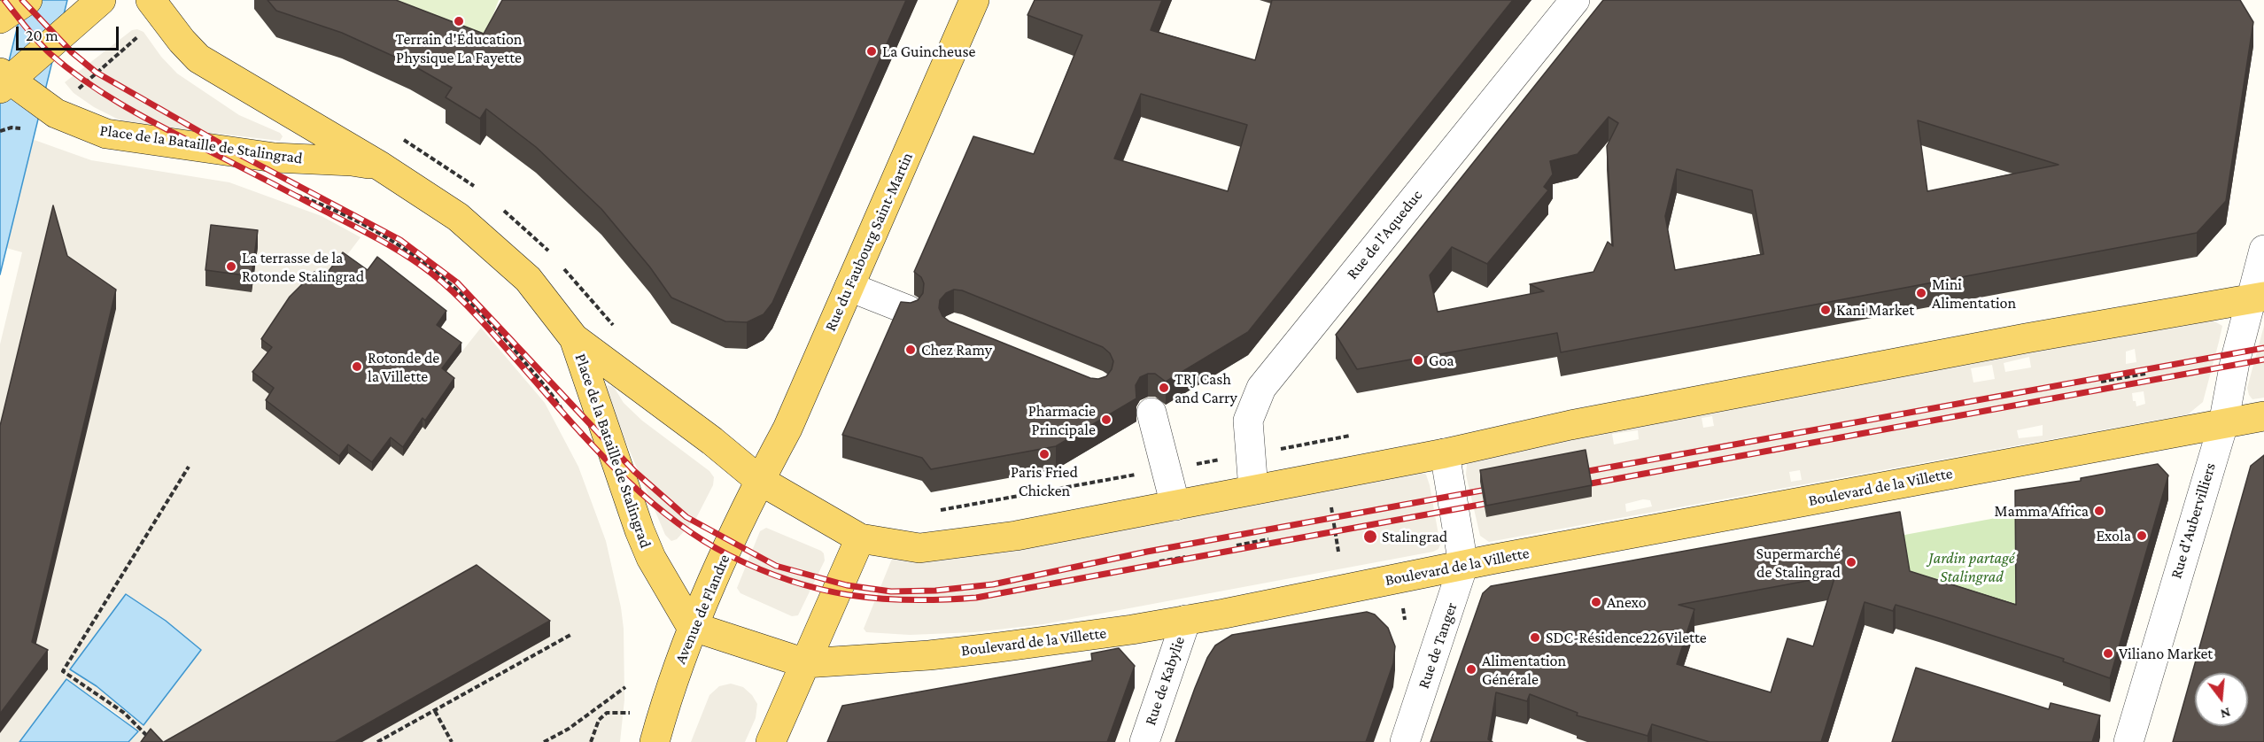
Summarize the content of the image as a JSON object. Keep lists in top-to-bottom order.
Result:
{
  "streets": {
    "main road": [
      "Place de la Bataille de Stalingrad",
      "Rue du Faubourg Saint-Martin",
      "Boulevard de la Villette",
      "Avenue de Flandre"
    ],
    "street": [
      "Rue de l'Aqueduc",
      "Rue d'Aubervilliers",
      "Rue de Tanger",
      "Rue de Kabylie"
    ]
  },
  "crossings": [
    ["Place de la Bataille de Stalingrad", "Rue du Faubourg Saint-Martin"],
    ["Place de la Bataille de Stalingrad", "Boulevard de la Villette"],
    ["Place de la Bataille de Stalingrad", "Avenue de Flandre"],
    ["Rue du Faubourg Saint-Martin", "Avenue de Flandre"],
    ["Boulevard de la Villette", "Rue d'Aubervilliers"],
    ["Boulevard de la Villette", "Avenue de Flandre"],
    ["Boulevard de la Villette", "Rue de Tanger"],
    ["Boulevard de la Villette", "Rue de Kabylie"]
  ],
  "parks": ["Jardin partagé Stalingrad"],
  "places": [
    "Terrain d'Éducation Physique La Fayette",
    "La Guincheuse",
    "La terrasse de la Rotonde Stalingrad",
    "Mini Alimentation",
    "Kani Market",
    "Chez Ramy",
    "Goa",
    "Rotonde de la Villette",
    "TRJ Cash and Carry",
    "Pharmacie Principale",
    "Paris Fried Chicken",
    "Mamma Africa",
    "Exola",
    "Stalingrad",
    "Supermarché de Stalingrad",
    "Anexo",
    "SDC-Résidence226Vilette",
    "Viliano Market",
    "Alimentation Générale"
  ],
  "scale_bar": "20 m",
  "north": "bottom"
}
